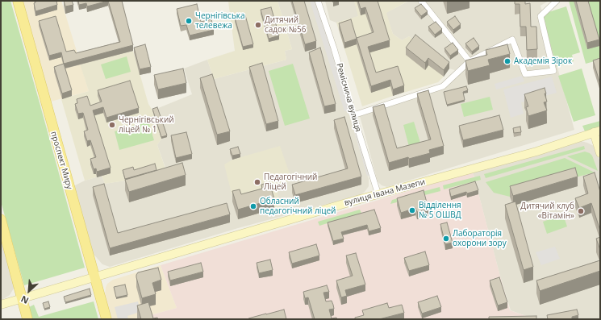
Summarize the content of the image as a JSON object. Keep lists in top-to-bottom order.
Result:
{
  "streets": {
    "main road": ["проспект Миру", "вулиця Івана Мазепи"],
    "street": ["Реміснича вулиця"]
  },
  "crossings": [
    ["Реміснича вулиця", "вулиця Івана Мазепи"],
    ["проспект Миру", "вулиця Івана Мазепи"]
  ],
  "places": [
    "Чернігівська телевежа",
    "Дитячий садок №56",
    "Академія Зірок",
    "Чернігівський ліцей № 1",
    "Педагогічний Ліцей",
    "Обласний педагогічний ліцей",
    "Відділення № 5 ОШВД",
    "Дитячий клуб «Вітамін»",
    "Лабораторія охорони зору"
  ],
  "north": "bottom left"
}
